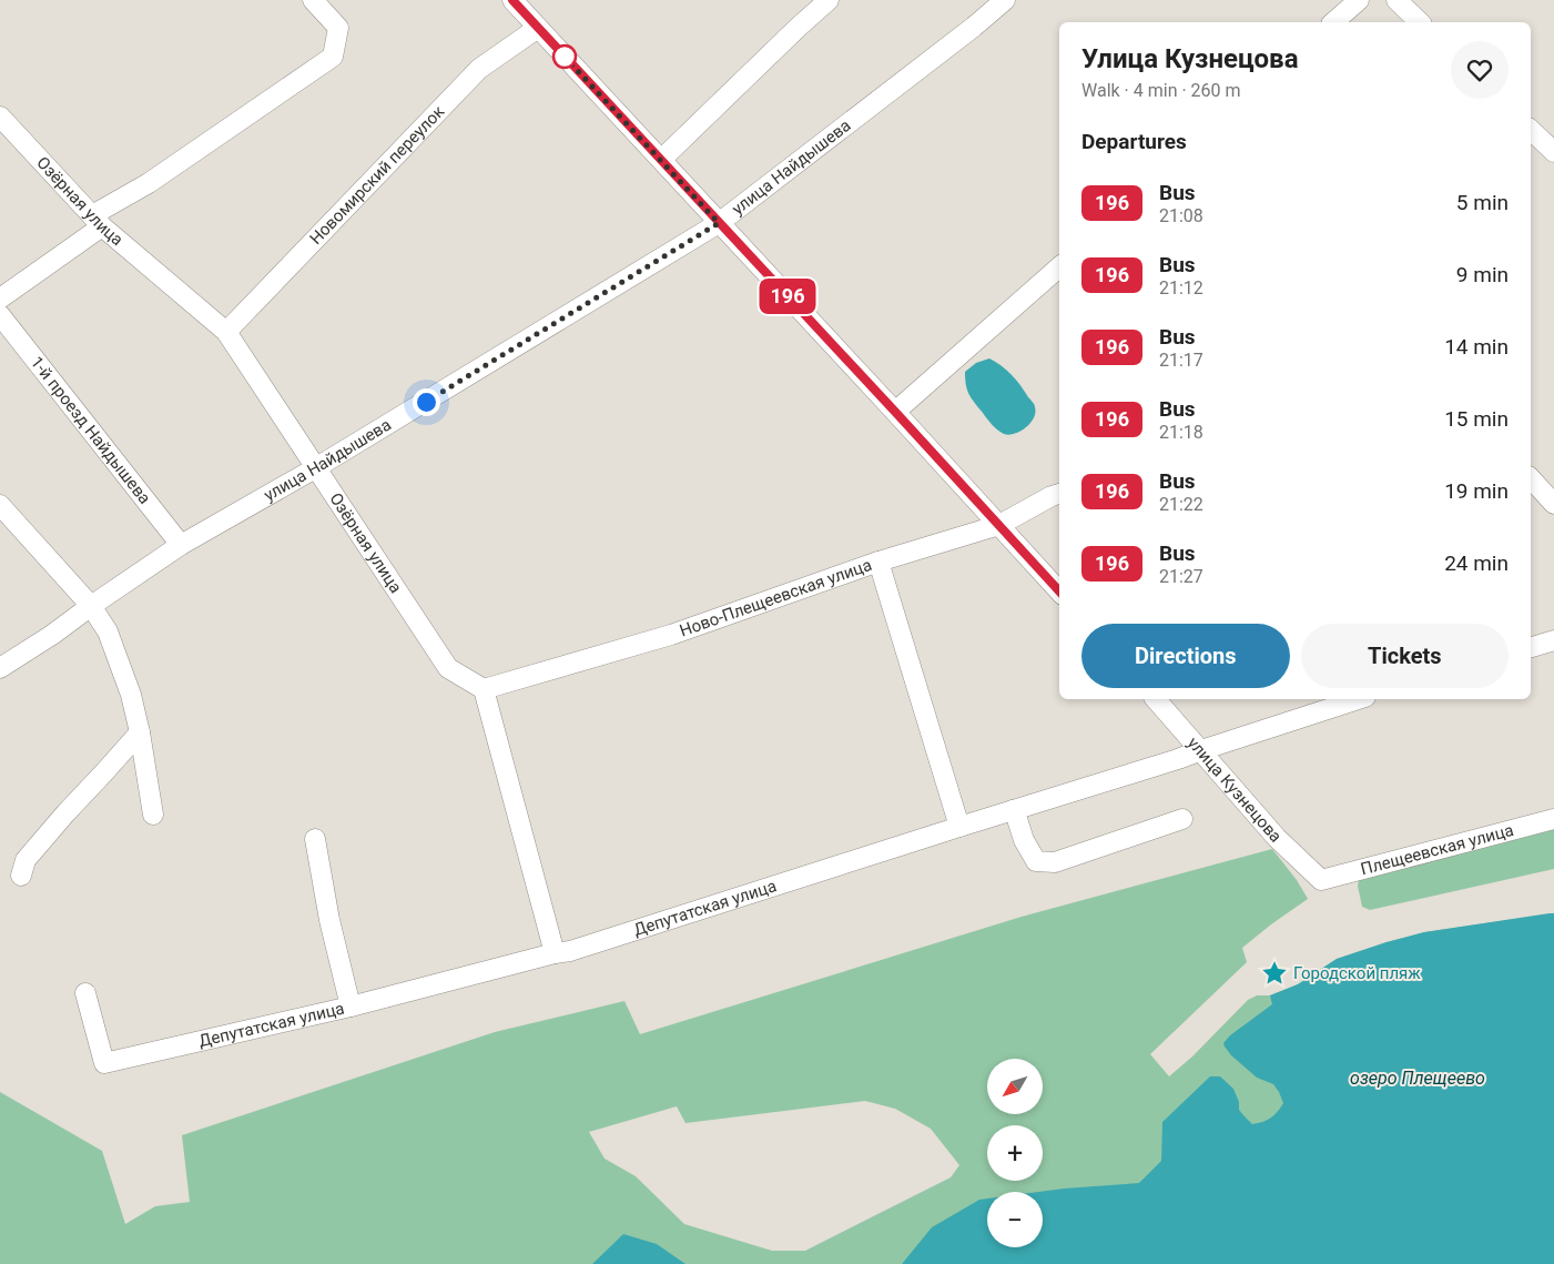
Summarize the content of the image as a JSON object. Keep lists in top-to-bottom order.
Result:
{
  "streets": {
    "street": [
      "улица Найдышева",
      "Новомирский переулок",
      "Озёрная улица",
      "1-й проезд Найдышева",
      "Ново-Плещеевская улица",
      "улица Кузнецова",
      "Плещеевская улица",
      "Депутатская улица"
    ]
  },
  "crossings": [
    ["улица Найдышева", "Озёрная улица"],
    ["улица Найдышева", "1-й проезд Найдышева"],
    ["Новомирский переулок", "Озёрная улица"],
    ["Озёрная улица", "Ново-Плещеевская улица"],
    ["улица Кузнецова", "Плещеевская улица"],
    ["улица Кузнецова", "Депутатская улица"]
  ],
  "water": ["озеро Плещеево"],
  "places": {
    "place": ["Городской пляж"]
  },
  "lines": ["bus line 196"],
  "north": "bottom left",
  "page": {
    "on_map": "196",
    "heading": [
      ["Улица Кузнецова", "Walk · 4 min · 260 m"],
      "Departures"
    ],
    "list": [
      {
        "mark": "196",
        "name": "Bus",
        "note": "21:08",
        "value": "5 min"
      },
      {
        "mark": "196",
        "name": "Bus",
        "note": "21:12",
        "value": "9 min"
      },
      {
        "mark": "196",
        "name": "Bus",
        "note": "21:17",
        "value": "14 min"
      },
      {
        "mark": "196",
        "name": "Bus",
        "note": "21:18",
        "value": "15 min"
      },
      {
        "mark": "196",
        "name": "Bus",
        "note": "21:22",
        "value": "19 min"
      },
      {
        "mark": "196",
        "name": "Bus",
        "note": "21:27",
        "value": "24 min"
      }
    ],
    "buttons": ["Directions", "Tickets"],
    "map_buttons": ["+", "−"]
  }
}
